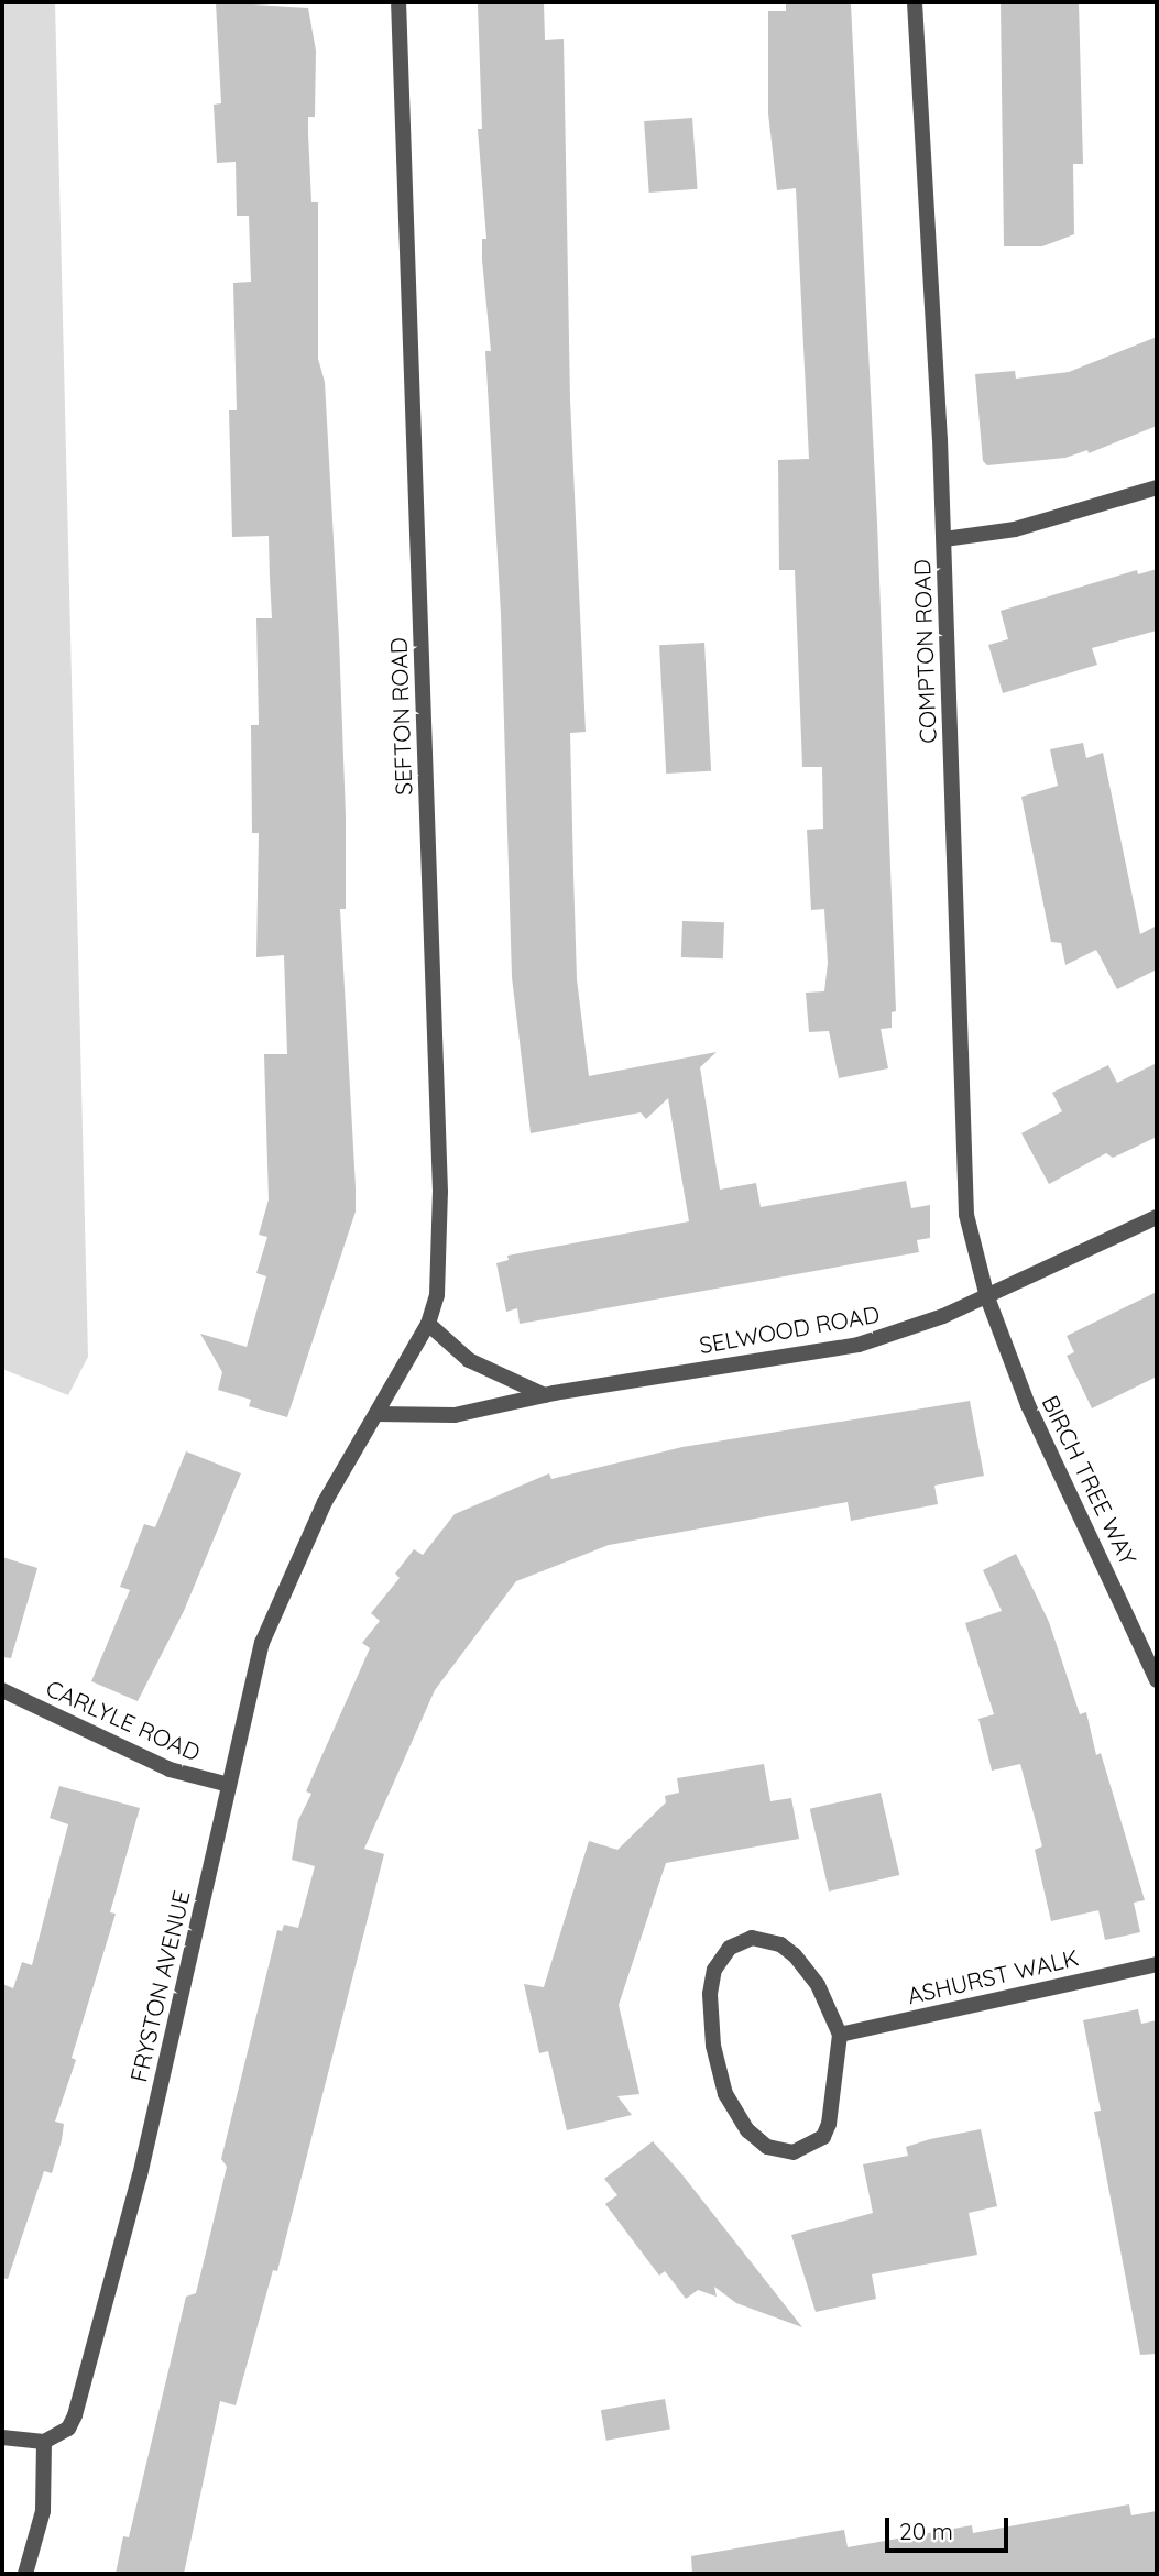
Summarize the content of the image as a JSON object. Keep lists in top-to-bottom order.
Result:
{
  "streets": {
    "street": [
      "COMPTON ROAD",
      "SEFTON ROAD",
      "SELWOOD ROAD",
      "BIRCH TREE WAY",
      "CARLYLE ROAD",
      "ASHURST WALK",
      "FRYSTON AVENUE"
    ]
  },
  "crossings": [
    ["COMPTON ROAD", "SELWOOD ROAD"],
    ["COMPTON ROAD", "BIRCH TREE WAY"],
    ["SEFTON ROAD", "SELWOOD ROAD"],
    ["SEFTON ROAD", "FRYSTON AVENUE"],
    ["SELWOOD ROAD", "BIRCH TREE WAY"],
    ["SELWOOD ROAD", "FRYSTON AVENUE"],
    ["CARLYLE ROAD", "FRYSTON AVENUE"]
  ],
  "scale_bar": "20 m"
}
